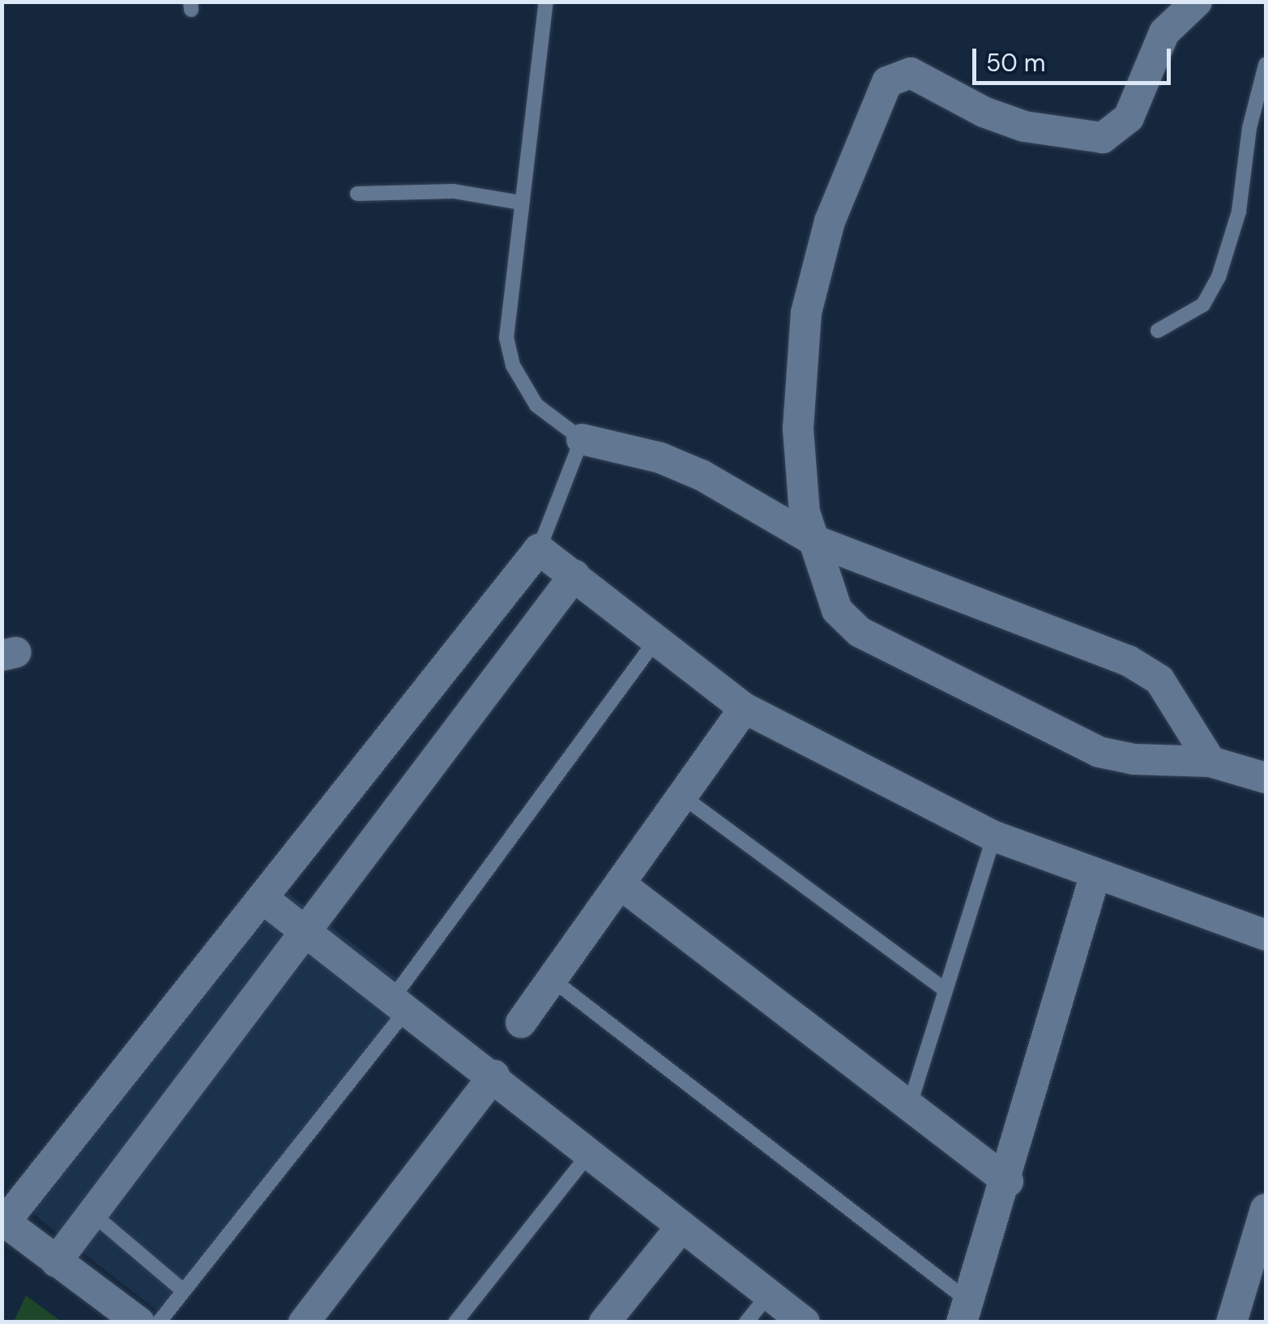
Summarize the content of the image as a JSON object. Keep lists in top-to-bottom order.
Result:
{
  "scale_bar": "50 m"
}
